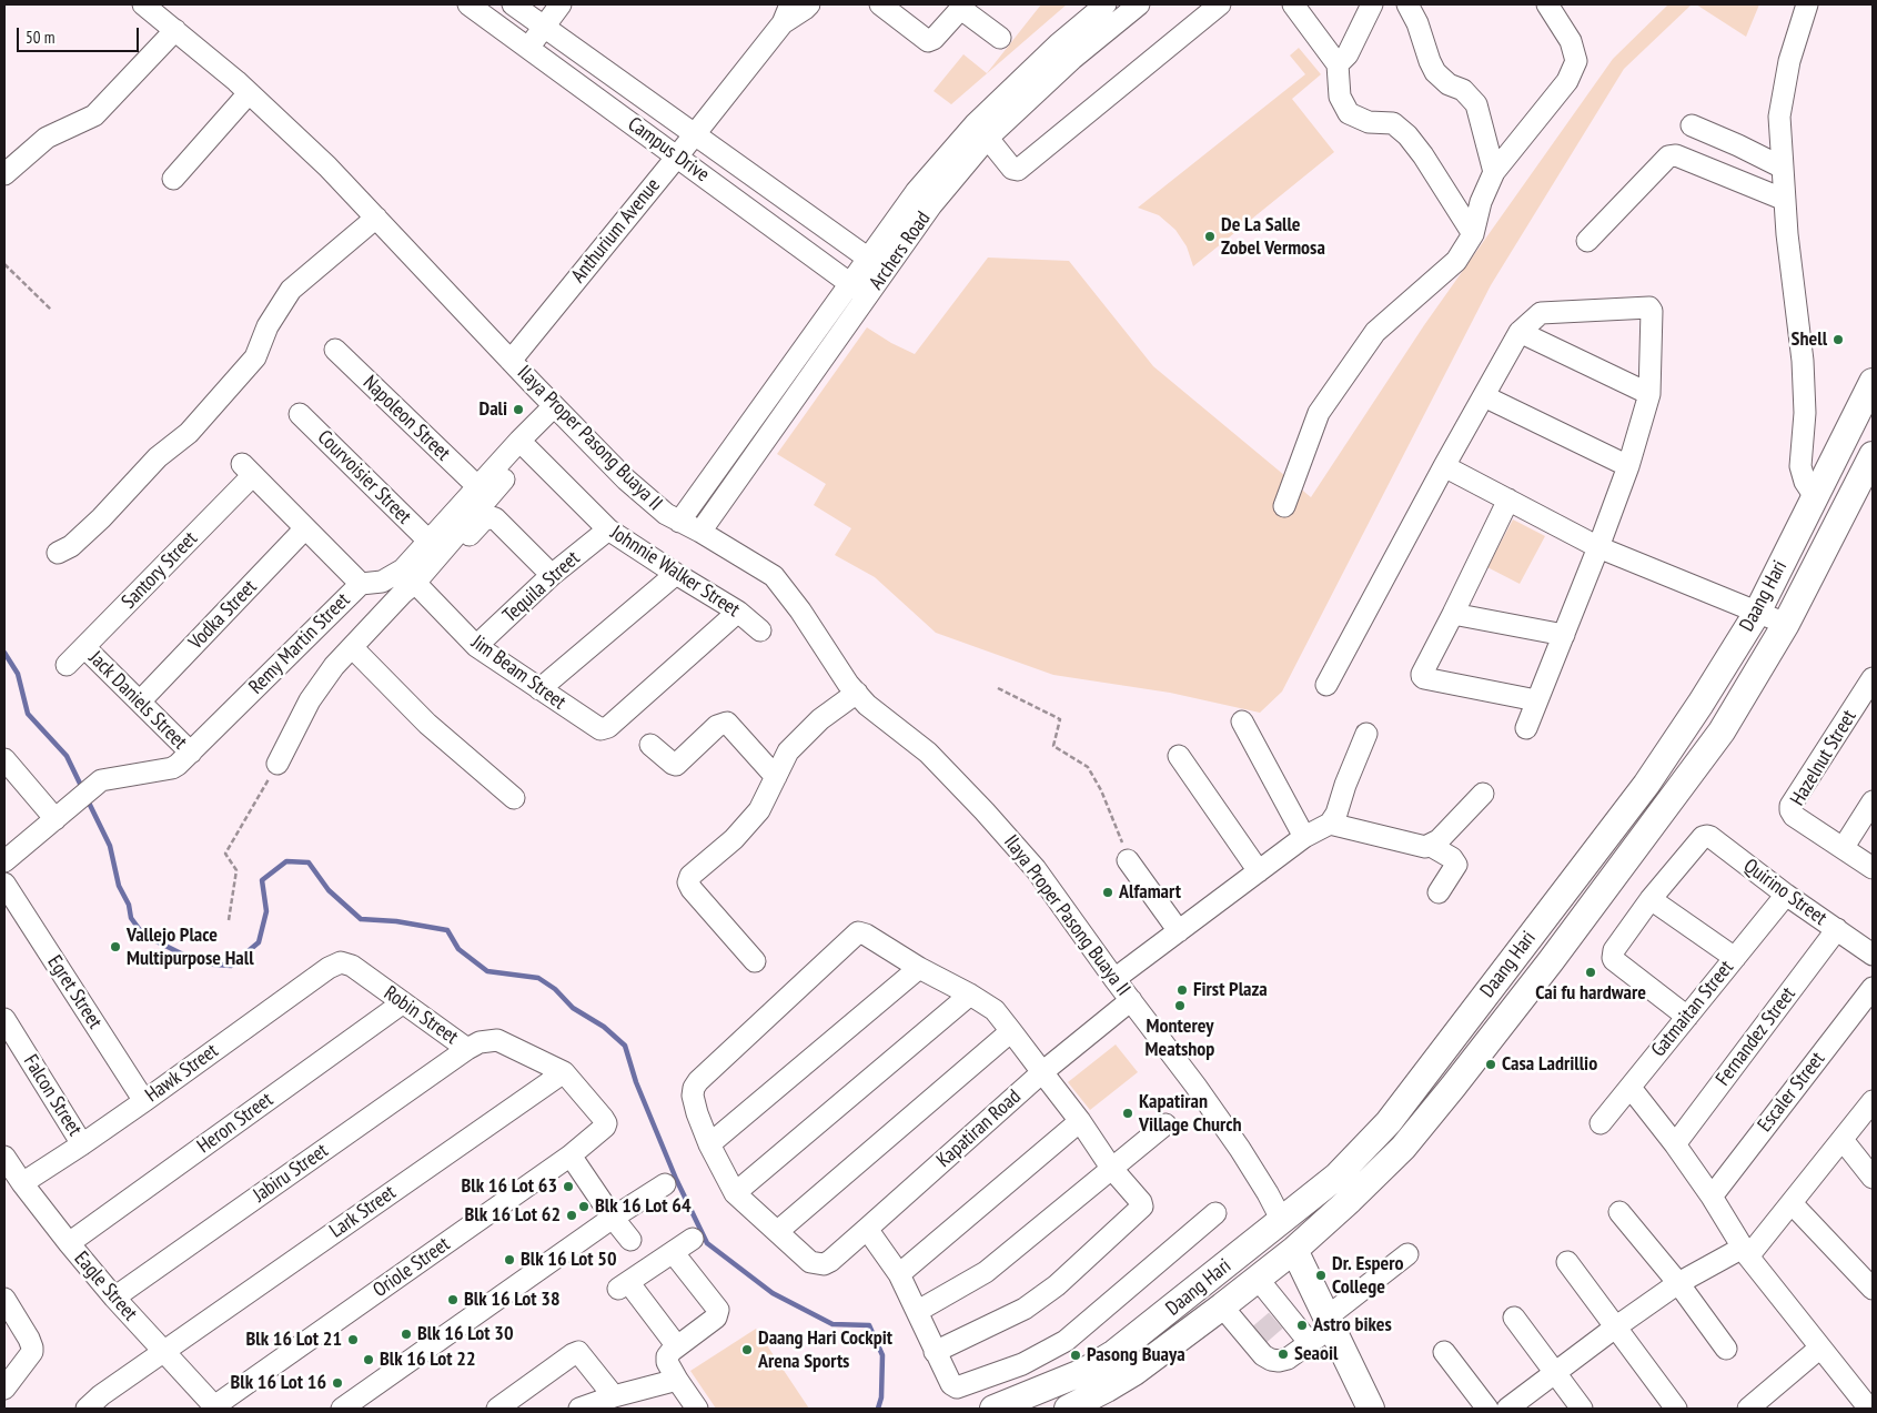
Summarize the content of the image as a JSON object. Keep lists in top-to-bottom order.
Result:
{
  "streets": {
    "main road": ["Daang Hari"],
    "street": [
      "Campus Drive",
      "Anthurium Avenue",
      "Archers Road",
      "Napoleon Street",
      "Ilaya Proper Pasong Buaya II",
      "Courvoisier Street",
      "Santory Street",
      "Johnnie Walker Street",
      "Tequila Street",
      "Vodka Street",
      "Remy Martin Street",
      "Jim Beam Street",
      "Jack Daniels Street",
      "Hazelnut Street",
      "Quirino Street",
      "Egret Street",
      "Gatmaitan Street",
      "Robin Street",
      "Fernandez Street",
      "Hawk Street",
      "Escaler Street",
      "Falcon Street",
      "Heron Street",
      "Kapatiran Road",
      "Jabiru Street",
      "Lark Street",
      "Oriole Street",
      "Eagle Street"
    ]
  },
  "crossings": [
    ["Campus Drive", "Anthurium Avenue"],
    ["Campus Drive", "Archers Road"],
    ["Anthurium Avenue", "Ilaya Proper Pasong Buaya II"],
    ["Archers Road", "Ilaya Proper Pasong Buaya II"],
    ["Napoleon Street", "Remy Martin Street"],
    ["Ilaya Proper Pasong Buaya II", "Daang Hari"],
    ["Ilaya Proper Pasong Buaya II", "Remy Martin Street"],
    ["Ilaya Proper Pasong Buaya II", "Kapatiran Road"],
    ["Courvoisier Street", "Remy Martin Street"],
    ["Santory Street", "Vodka Street"],
    ["Santory Street", "Jack Daniels Street"],
    ["Johnnie Walker Street", "Tequila Street"],
    ["Johnnie Walker Street", "Remy Martin Street"],
    ["Johnnie Walker Street", "Jim Beam Street"],
    ["Tequila Street", "Jim Beam Street"],
    ["Vodka Street", "Jack Daniels Street"],
    ["Remy Martin Street", "Jack Daniels Street"],
    ["Quirino Street", "Gatmaitan Street"],
    ["Quirino Street", "Fernandez Street"],
    ["Egret Street", "Hawk Street"],
    ["Robin Street", "Hawk Street"],
    ["Robin Street", "Heron Street"],
    ["Robin Street", "Jabiru Street"],
    ["Robin Street", "Lark Street"],
    ["Robin Street", "Oriole Street"],
    ["Hawk Street", "Falcon Street"],
    ["Hawk Street", "Eagle Street"],
    ["Heron Street", "Eagle Street"],
    ["Jabiru Street", "Eagle Street"],
    ["Lark Street", "Eagle Street"],
    ["Oriole Street", "Eagle Street"]
  ],
  "places": [
    "De La Salle Zobel Vermosa",
    "Shell",
    "Dali",
    "Alfamart",
    "Vallejo Place Multipurpose Hall",
    "Cai fu hardware",
    "First Plaza",
    "Monterey Meatshop",
    "Casa Ladrillio",
    "Kapatiran Village Church",
    "Blk 16 Lot 63",
    "Blk 16 Lot 64",
    "Blk 16 Lot 62",
    "Blk 16 Lot 50",
    "Dr. Espero College",
    "Blk 16 Lot 38",
    "Astro bikes",
    "Blk 16 Lot 30",
    "Blk 16 Lot 21",
    "Daang Hari Cockpit Arena Sports",
    "Seaoil",
    "Pasong Buaya",
    "Blk 16 Lot 22",
    "Blk 16 Lot 16"
  ],
  "scale_bar": "50 m"
}
